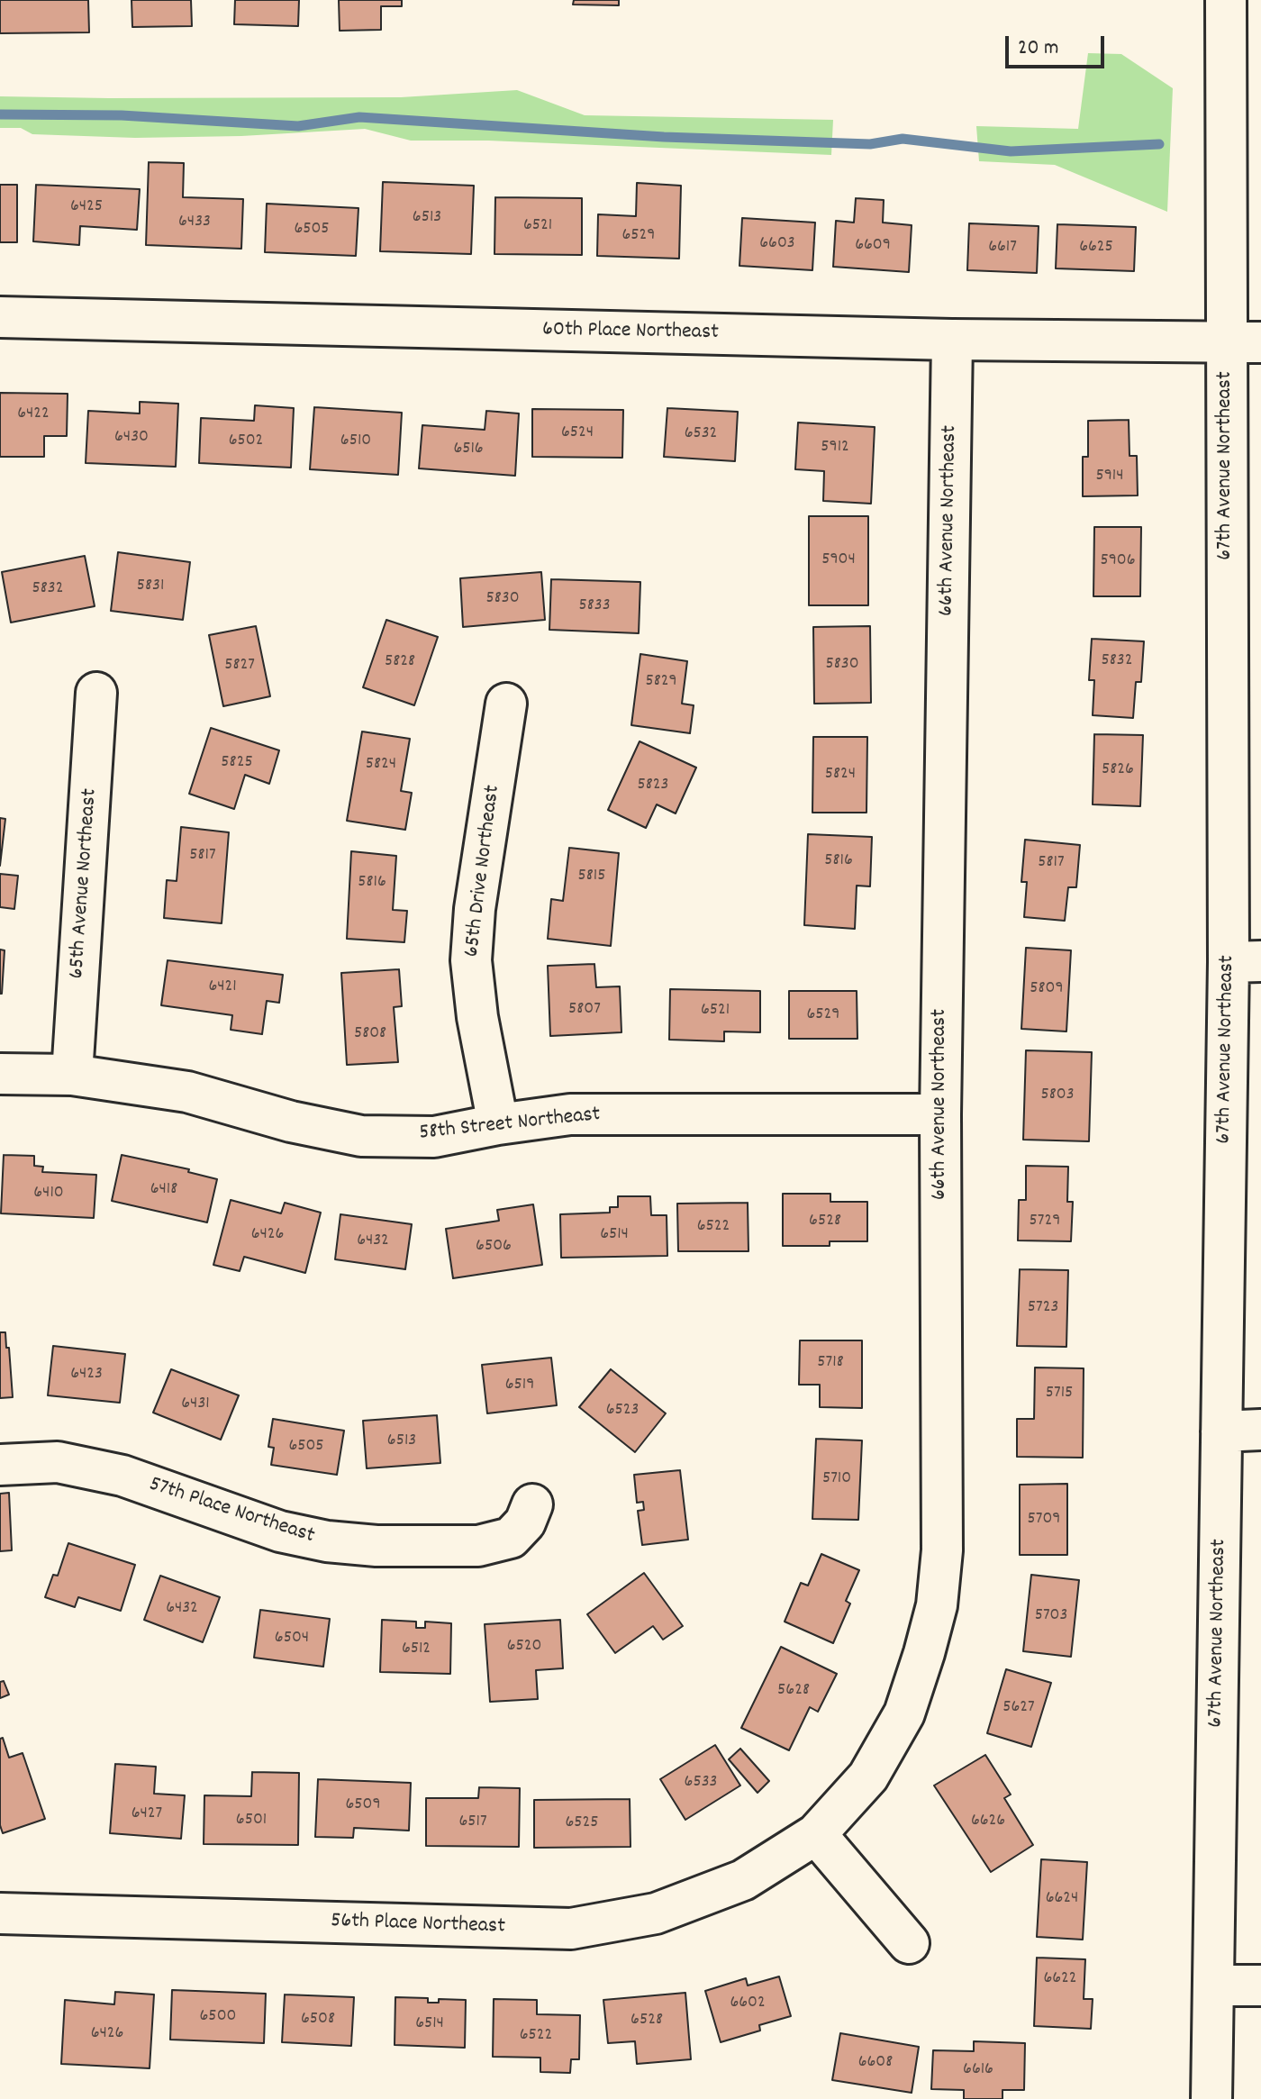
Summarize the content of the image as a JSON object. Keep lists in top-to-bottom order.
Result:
{
  "streets": {
    "street": [
      "60th Place Northeast",
      "67th Avenue Northeast",
      "66th Avenue Northeast",
      "65th Drive Northeast",
      "65th Avenue Northeast",
      "58th Street Northeast",
      "57th Place Northeast",
      "56th Place Northeast"
    ]
  },
  "crossings": [
    ["60th Place Northeast", "67th Avenue Northeast"],
    ["60th Place Northeast", "66th Avenue Northeast"],
    ["66th Avenue Northeast", "58th Street Northeast"],
    ["66th Avenue Northeast", "56th Place Northeast"],
    ["65th Drive Northeast", "58th Street Northeast"],
    ["65th Avenue Northeast", "58th Street Northeast"]
  ],
  "house_numbers": [
    "6425",
    "6513",
    "6433",
    "6521",
    "6505",
    "6529",
    "6603",
    "6609",
    "6617",
    "6625",
    "6422",
    "6524",
    "6532",
    "6430",
    "6502",
    "6510",
    "5912",
    "6516",
    "5914",
    "5904",
    "5906",
    "5831",
    "5832",
    "5830",
    "5833",
    "5832",
    "5828",
    "5830",
    "5827",
    "5829",
    "5825",
    "5824",
    "5826",
    "5824",
    "5823",
    "5817",
    "5816",
    "5817",
    "5815",
    "5816",
    "6421",
    "5809",
    "5807",
    "6521",
    "6529",
    "5808",
    "5803",
    "6418",
    "6410",
    "6528",
    "5729",
    "6522",
    "6426",
    "6514",
    "6432",
    "6506",
    "5723",
    "5718",
    "6423",
    "6519",
    "5715",
    "6431",
    "6523",
    "6513",
    "6505",
    "5710",
    "5709",
    "6432",
    "5703",
    "6504",
    "6520",
    "6512",
    "5628",
    "5627",
    "6533",
    "6509",
    "6427",
    "6501",
    "6626",
    "6517",
    "6525",
    "6624",
    "6622",
    "6602",
    "6500",
    "6508",
    "6528",
    "6514",
    "6426",
    "6522",
    "6608",
    "6616"
  ],
  "scale_bar": "20 m"
}
